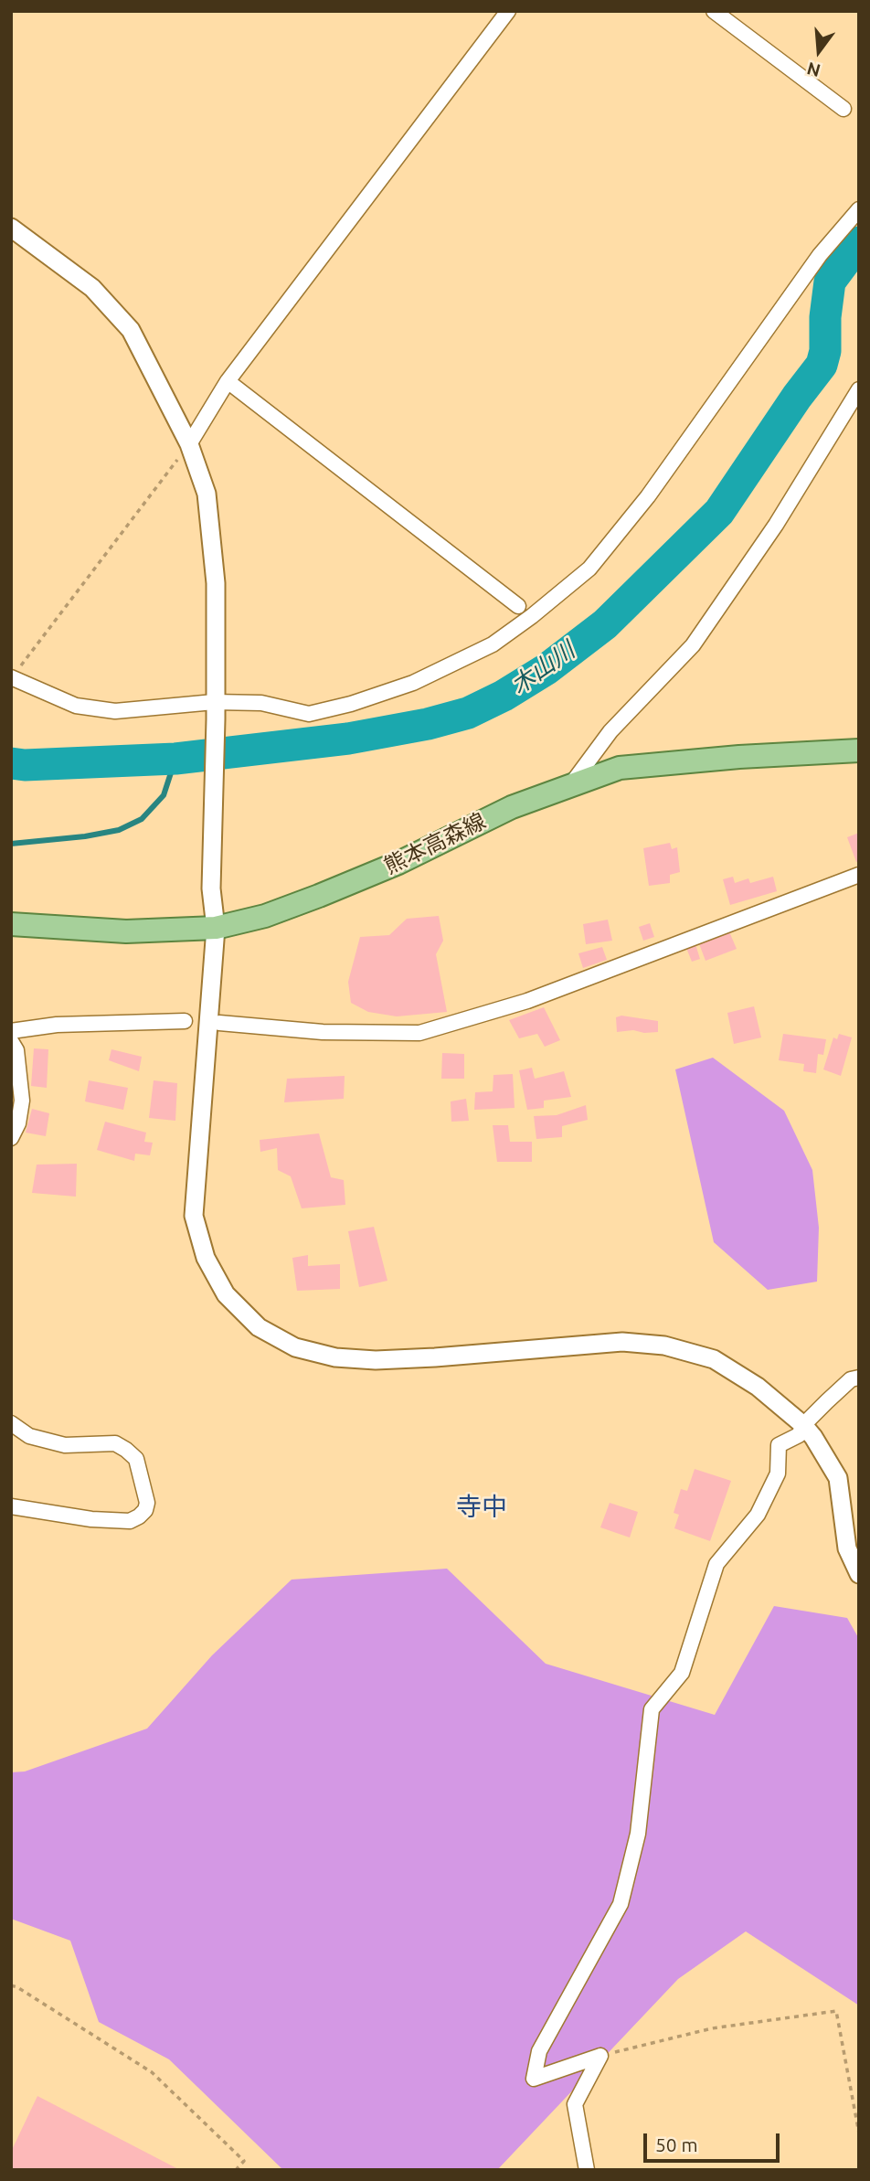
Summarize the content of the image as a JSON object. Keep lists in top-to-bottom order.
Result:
{
  "streets": {
    "main road": ["熊本高森線"]
  },
  "districts": ["寺中"],
  "water": ["木山川"],
  "scale_bar": "50 m",
  "north": "bottom"
}
